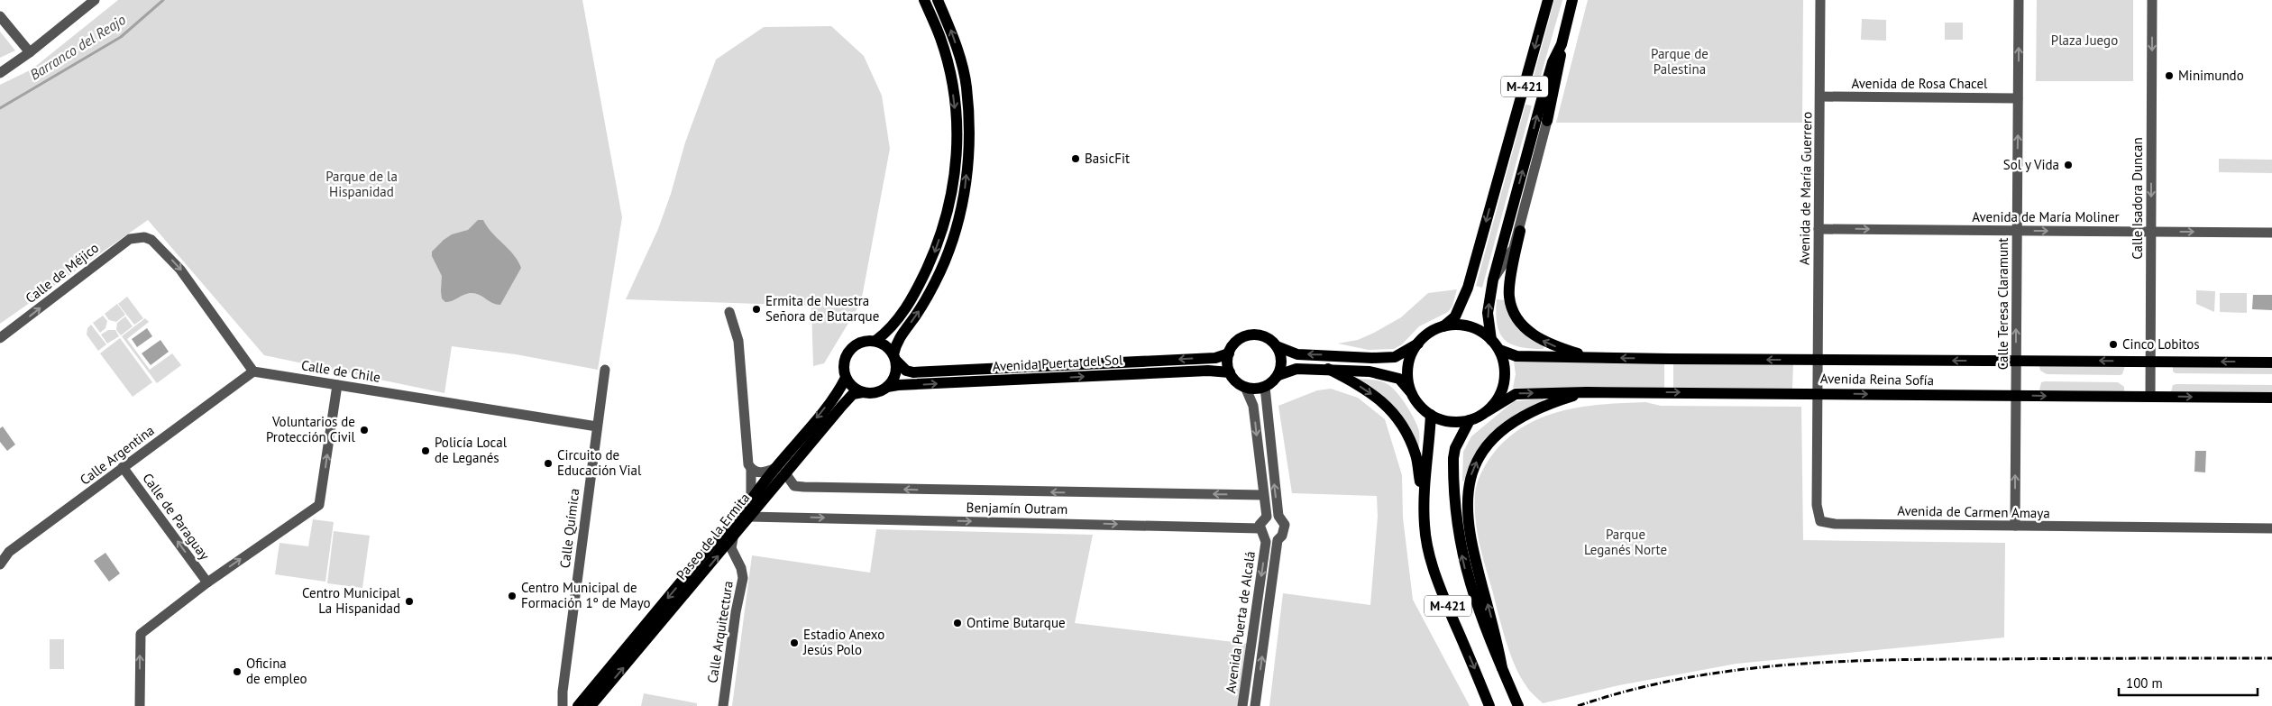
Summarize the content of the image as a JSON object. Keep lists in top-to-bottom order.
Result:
{
  "streets": {
    "main road": [
      "M-421",
      "Avenida Puerta del Sol",
      "Avenida Reina Sofía",
      "Paseo de la Ermita"
    ],
    "street": [
      "Avenida de Rosa Chacel",
      "Avenida de María Guerrero",
      "Calle Isadora Duncan",
      "Avenida de María Moliner",
      "Calle de Méjico",
      "Calle Teresa Claramunt",
      "Calle de Chile",
      "Calle Argentina",
      "Benjamín Outram",
      "Avenida de Carmen Amaya",
      "Calle de Paraguay",
      "Calle Química",
      "Avenida Puerta de Alcalá",
      "Calle Arquitectura"
    ]
  },
  "crossings": [
    ["Avenida de Rosa Chacel", "Avenida de María Guerrero"],
    ["Avenida de Rosa Chacel", "Calle Teresa Claramunt"],
    ["M-421", "Avenida Reina Sofía"],
    ["Avenida de María Guerrero", "Avenida de María Moliner"],
    ["Avenida de María Guerrero", "Avenida Reina Sofía"],
    ["Avenida de María Guerrero", "Avenida de Carmen Amaya"],
    ["Calle Isadora Duncan", "Avenida de María Moliner"],
    ["Calle Isadora Duncan", "Avenida Reina Sofía"],
    ["Avenida de María Moliner", "Calle Teresa Claramunt"],
    ["Calle de Méjico", "Calle de Chile"],
    ["Calle de Méjico", "Calle Argentina"],
    ["Calle Teresa Claramunt", "Avenida Reina Sofía"],
    ["Calle Teresa Claramunt", "Avenida de Carmen Amaya"],
    ["Avenida Puerta del Sol", "Paseo de la Ermita"],
    ["Avenida Puerta del Sol", "Avenida Puerta de Alcalá"],
    ["Calle de Chile", "Calle Argentina"],
    ["Calle de Chile", "Calle Química"],
    ["Avenida Reina Sofía", "Avenida de Carmen Amaya"],
    ["Calle Argentina", "Calle de Paraguay"],
    ["Benjamín Outram", "Paseo de la Ermita"],
    ["Benjamín Outram", "Avenida Puerta de Alcalá"],
    ["Paseo de la Ermita", "Calle Arquitectura"]
  ],
  "one_way": [
    "Calle Isadora Duncan",
    "Avenida de María Moliner",
    "Calle Teresa Claramunt",
    "Calle de Paraguay"
  ],
  "water": ["Barranco del Reajo"],
  "parks": [
    "Plaza Juego",
    "Parque de Palestina",
    "Parque de la Hispanidad",
    "Parque Leganés Norte"
  ],
  "places": [
    "Minimundo",
    "BasicFit",
    "Sol y Vida",
    "Ermita de Nuestra Señora de Butarque",
    "Cinco Lobitos",
    "Voluntarios de Protección Civil",
    "Policía Local de Leganés",
    "Circuito de Educación Vial",
    "Centro Municipal de Formación 1º de Mayo",
    "Centro Municipal La Hispanidad",
    "Ontime Butarque",
    "Estadio Anexo Jesús Polo",
    "Oficina de empleo"
  ],
  "scale_bar": "100 m"
}
